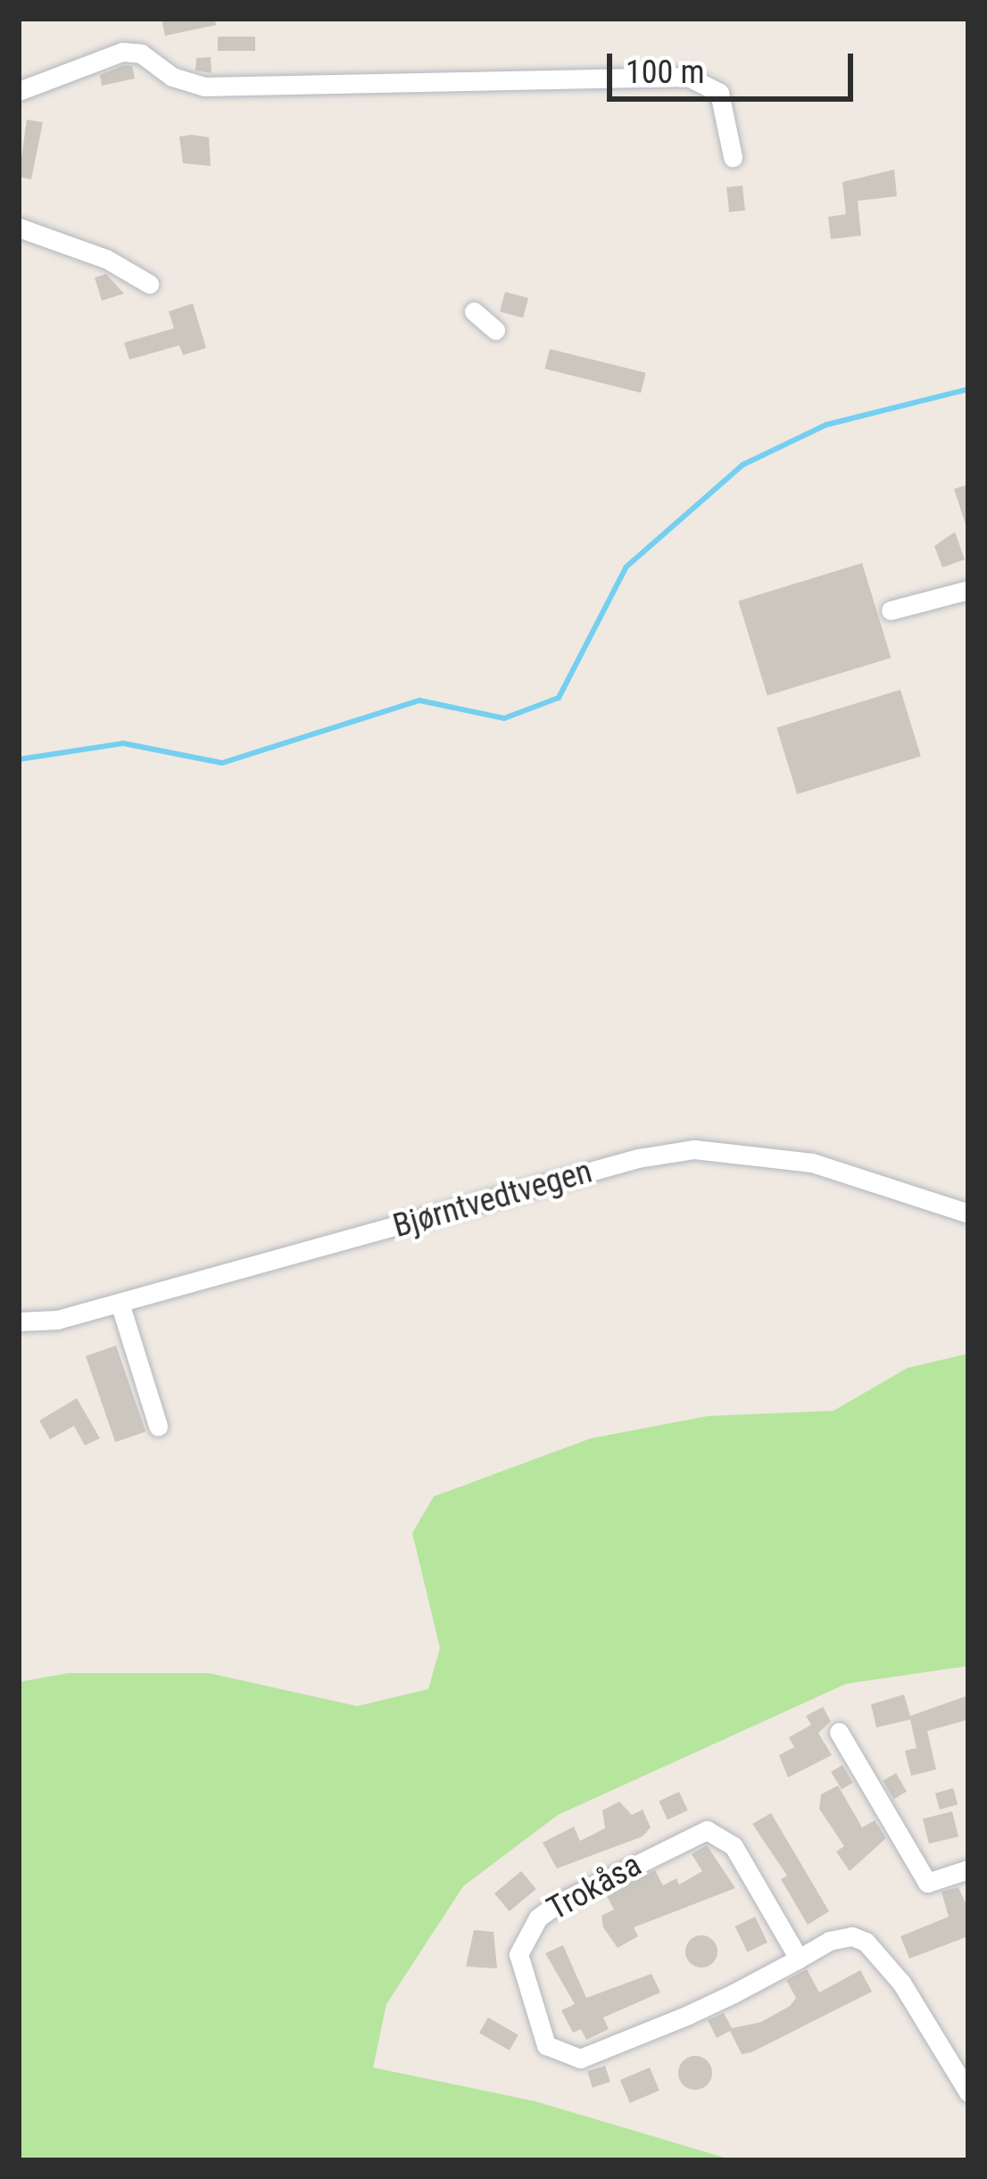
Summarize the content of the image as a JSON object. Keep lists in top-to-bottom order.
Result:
{
  "streets": {
    "street": ["Bjørntvedtvegen", "Trokåsa"]
  },
  "scale_bar": "100 m"
}
